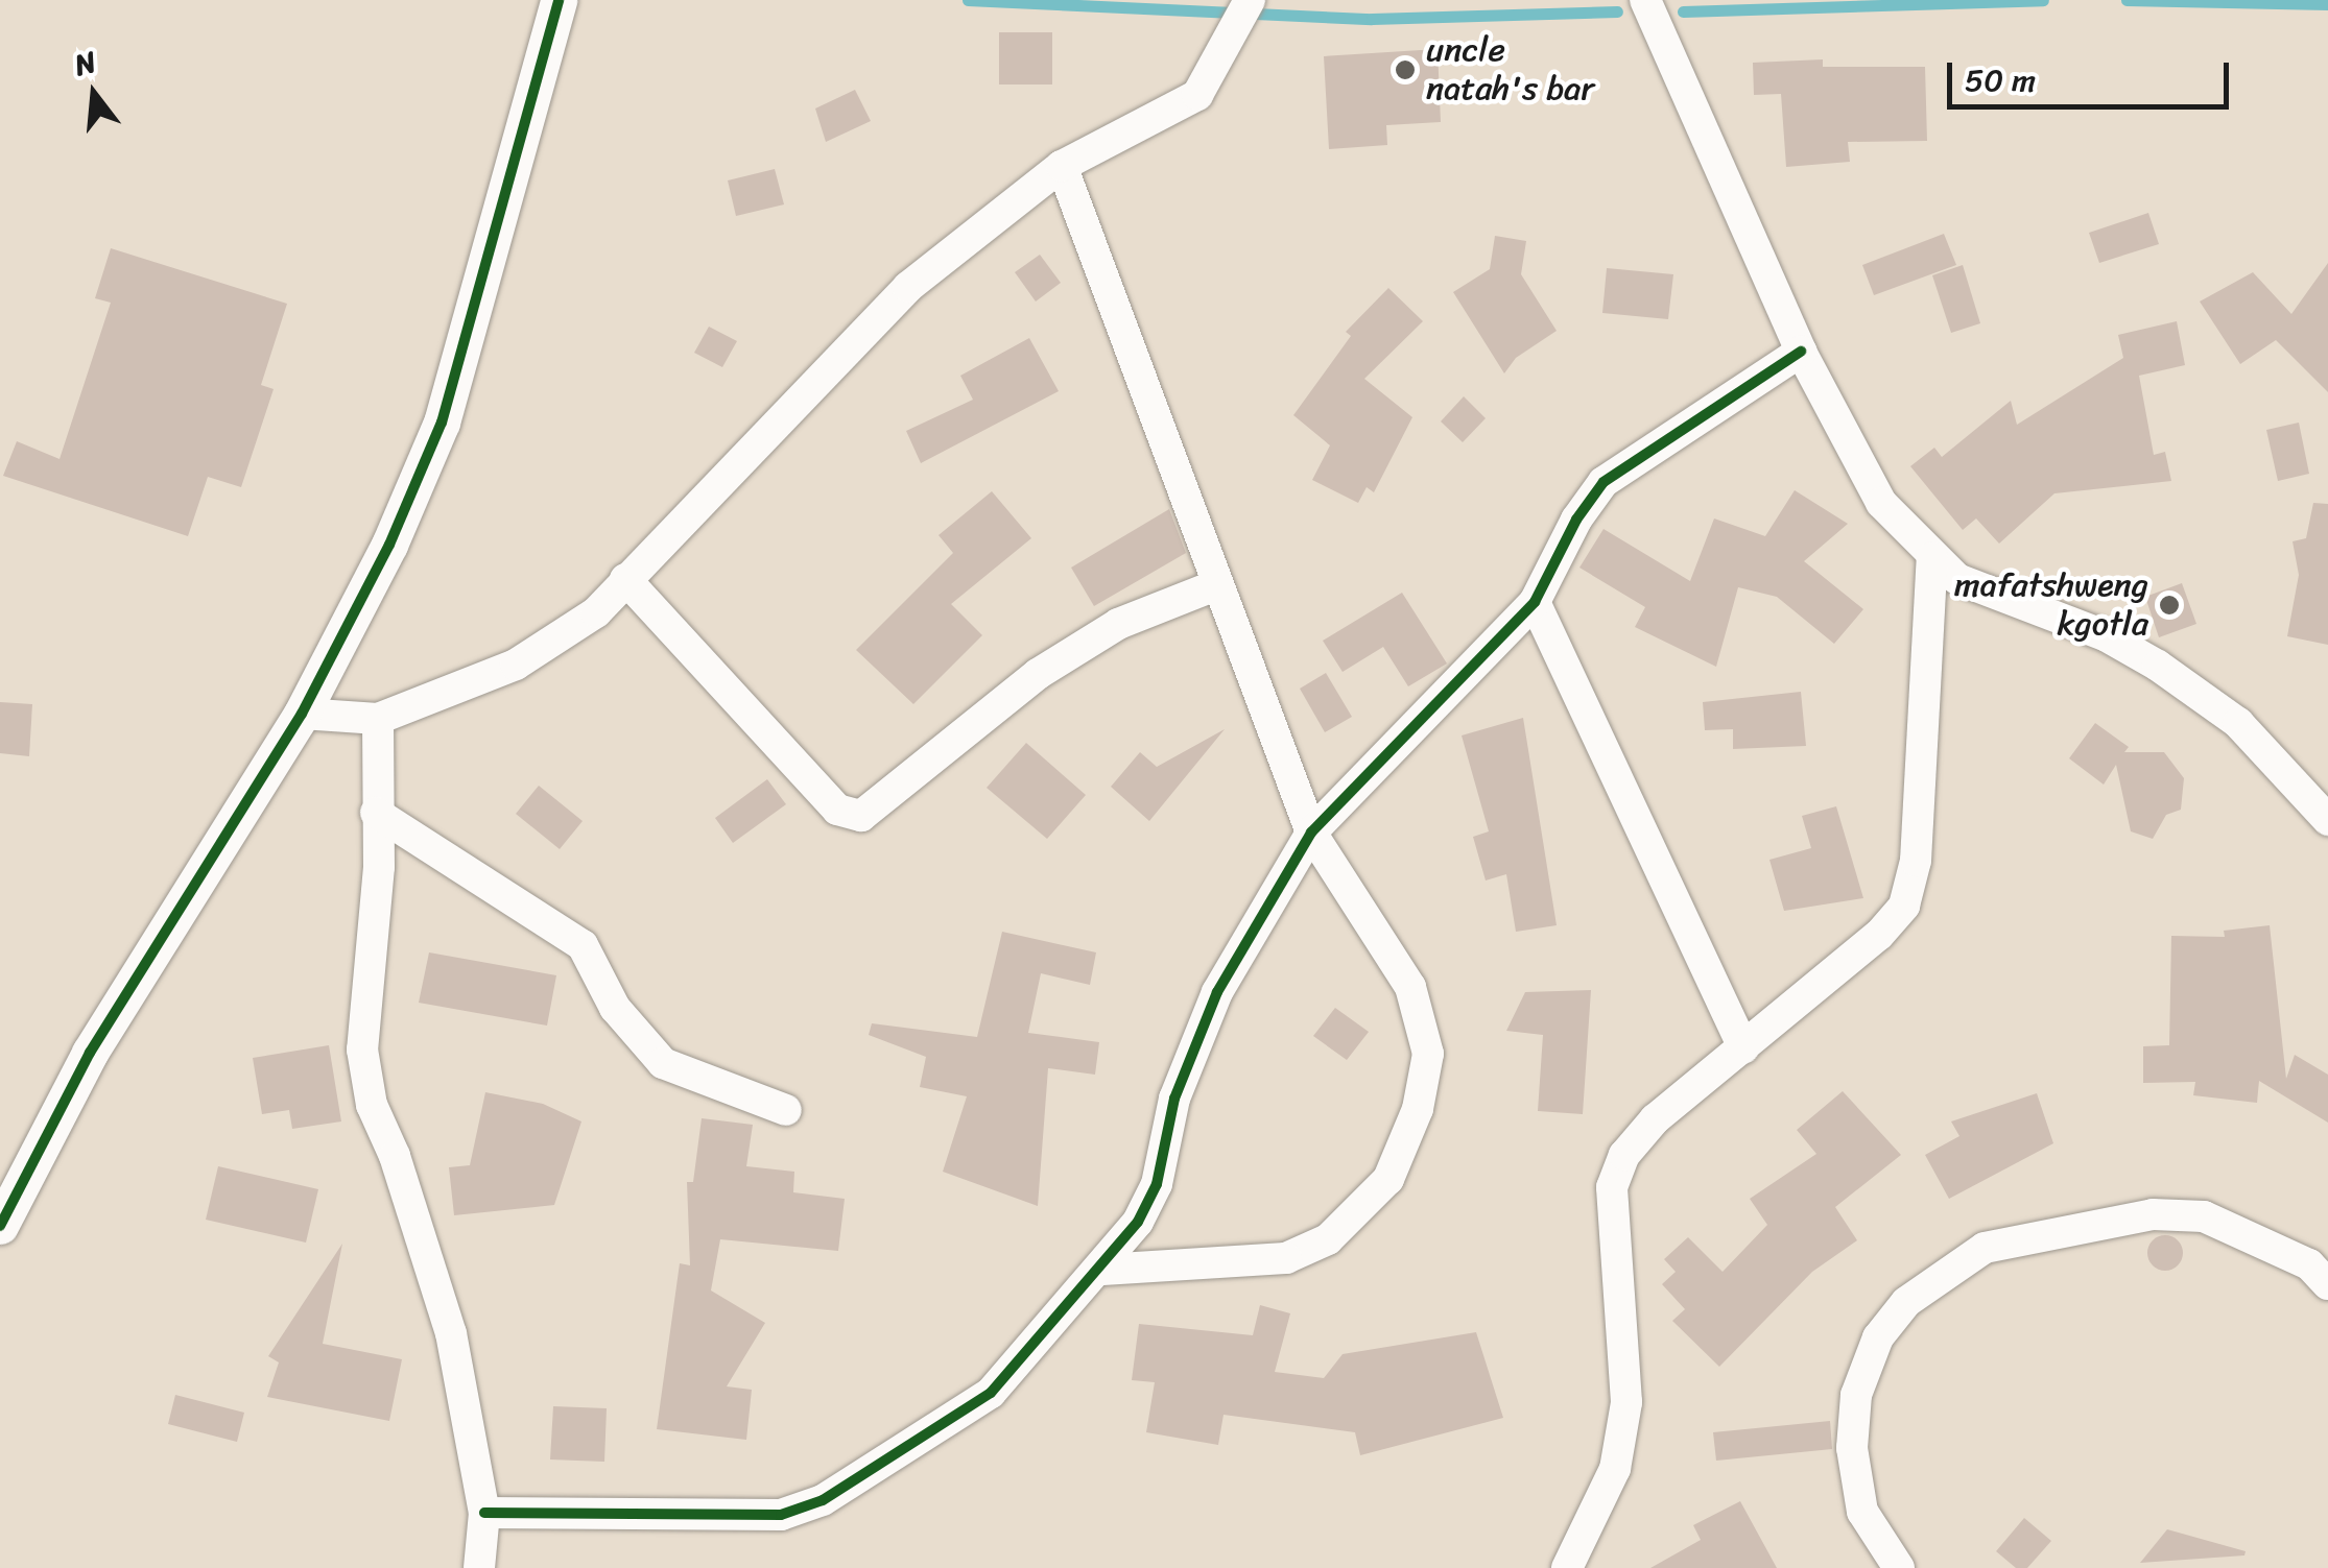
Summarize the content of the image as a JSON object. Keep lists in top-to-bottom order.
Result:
{
  "places": ["uncle natah's bar", "mafatshweng kgotla"],
  "scale_bar": "50 m",
  "north": "top"
}
